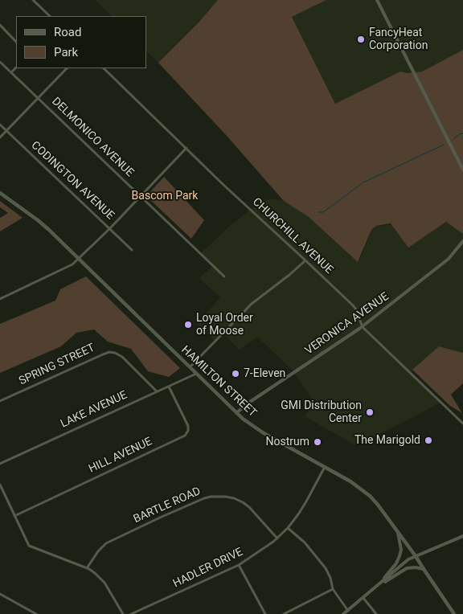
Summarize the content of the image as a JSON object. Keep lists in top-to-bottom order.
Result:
{
  "streets": {
    "main road": ["HAMILTON STREET"],
    "street": [
      "DELMONICO AVENUE",
      "CODINGTON AVENUE",
      "CHURCHILL AVENUE",
      "VERONICA AVENUE",
      "SPRING STREET",
      "LAKE AVENUE",
      "HILL AVENUE",
      "BARTLE ROAD",
      "HADLER DRIVE"
    ]
  },
  "crossings": [
    ["CHURCHILL AVENUE", "VERONICA AVENUE"],
    ["VERONICA AVENUE", "HAMILTON STREET"],
    ["SPRING STREET", "LAKE AVENUE"],
    ["HAMILTON STREET", "LAKE AVENUE"],
    ["HAMILTON STREET", "HADLER DRIVE"],
    ["LAKE AVENUE", "HILL AVENUE"],
    ["BARTLE ROAD", "HADLER DRIVE"]
  ],
  "parks": ["Bascom Park"],
  "places": [
    "FancyHeat Corporation",
    "Loyal Order of Moose",
    "7-Eleven",
    "GMI Distribution Center",
    "The Marigold",
    "Nostrum"
  ],
  "legend": ["Road", "Park"]
}
